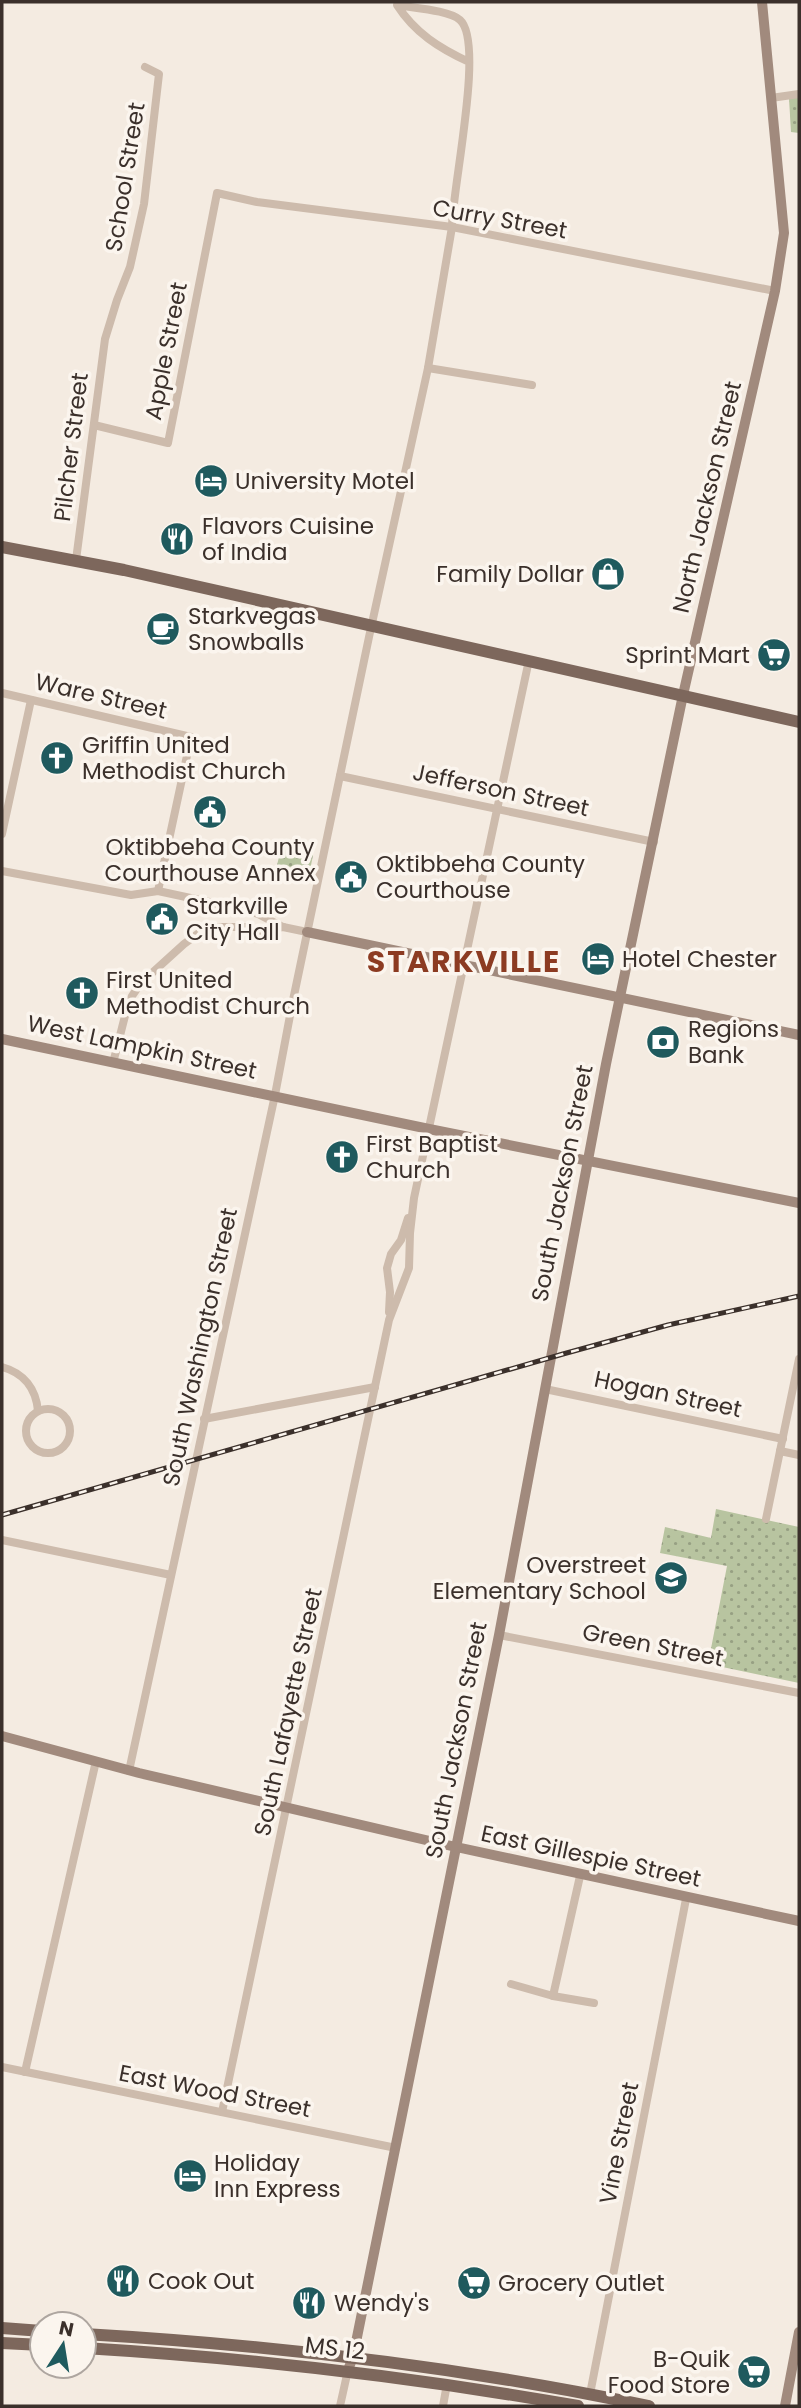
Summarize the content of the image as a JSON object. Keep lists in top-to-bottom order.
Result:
{
  "streets": {
    "main road": [
      "North Jackson Street",
      "West Lampkin Street",
      "South Jackson Street",
      "East Gillespie Street",
      "MS 12"
    ],
    "street": [
      "School Street",
      "Curry Street",
      "Apple Street",
      "Pilcher Street",
      "Ware Street",
      "Jefferson Street",
      "South Washington Street",
      "Hogan Street",
      "Green Street",
      "South Lafayette Street",
      "East Wood Street",
      "Vine Street"
    ]
  },
  "crossings": [
    ["School Street", "Pilcher Street"],
    ["Curry Street", "Apple Street"],
    ["Curry Street", "North Jackson Street"],
    ["Curry Street", "South Washington Street"],
    ["Apple Street", "Pilcher Street"],
    ["North Jackson Street", "Jefferson Street"],
    ["North Jackson Street", "South Jackson Street"],
    ["Jefferson Street", "South Washington Street"],
    ["Jefferson Street", "South Lafayette Street"],
    ["West Lampkin Street", "South Jackson Street"],
    ["West Lampkin Street", "South Washington Street"],
    ["West Lampkin Street", "South Lafayette Street"],
    ["South Jackson Street", "Hogan Street"],
    ["South Jackson Street", "Green Street"],
    ["South Jackson Street", "East Gillespie Street"],
    ["South Jackson Street", "East Wood Street"],
    ["South Jackson Street", "MS 12"],
    ["South Washington Street", "East Gillespie Street"],
    ["South Lafayette Street", "East Gillespie Street"],
    ["South Lafayette Street", "East Wood Street"],
    ["East Gillespie Street", "Vine Street"],
    ["Vine Street", "MS 12"]
  ],
  "districts": ["STARKVILLE"],
  "places": {
    "hotel": ["University Motel", "Hotel Chester", "Holiday Inn Express"],
    "restaurant": ["Flavors Cuisine of India", "Cook Out", "Wendy's"],
    "shop": ["Family Dollar"],
    "cafe": ["Starkvegas Snowballs"],
    "supermarket": ["Sprint Mart", "Grocery Outlet", "B-Quik Food Store"],
    "church": ["Griffin United Methodist Church", "First United Methodist Church", "First Baptist Church"],
    "public building": ["Oktibbeha County Courthouse Annex", "Oktibbeha County Courthouse", "Starkville City Hall"],
    "bank": ["Regions Bank"],
    "school or university": ["Overstreet Elementary School"]
  },
  "north": "top"
}
